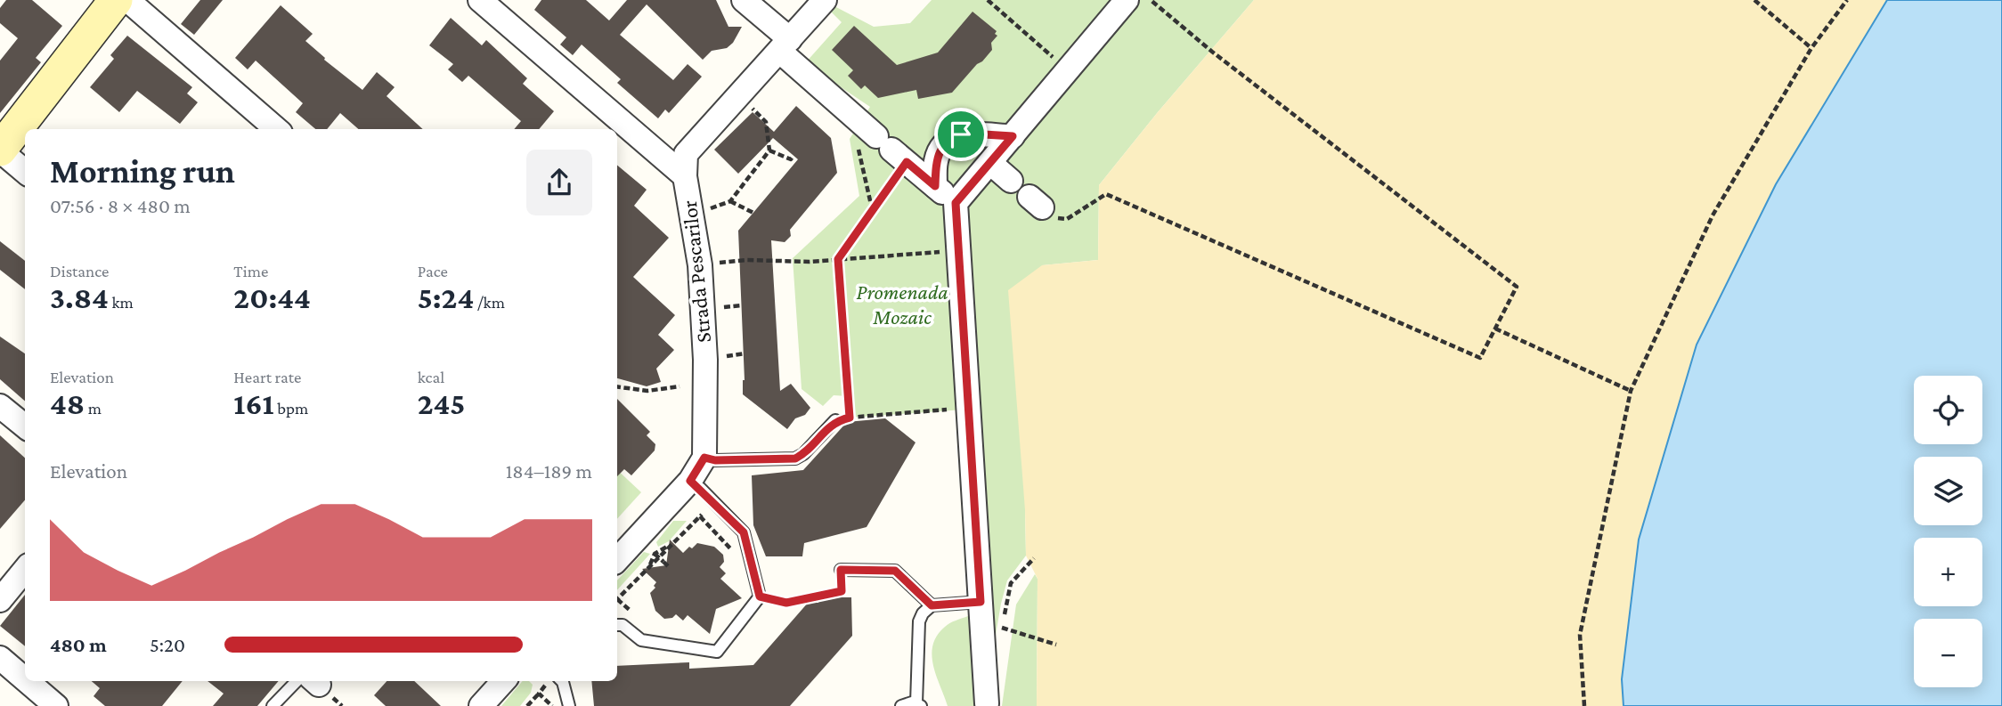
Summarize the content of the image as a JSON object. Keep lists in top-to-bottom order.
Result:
{
  "streets": {
    "street": ["Strada Pescarilor"]
  },
  "parks": ["Promenada Mozaic"],
  "page": {
    "heading": ["Morning run", "07:56 · 8 × 480 m"],
    "stats": [
      ["Distance", "3.84 km"],
      ["Time", "20:44"],
      ["Pace", "5:24 /km"],
      ["Elevation", "48 m"],
      ["Heart rate", "161 bpm"],
      ["kcal", "245"]
    ],
    "map_buttons": ["+", "−"],
    "chart": ["Elevation", "184–189 m"],
    "list": [
      {
        "name": "480 m",
        "note": "5:20"
      }
    ]
  }
}
